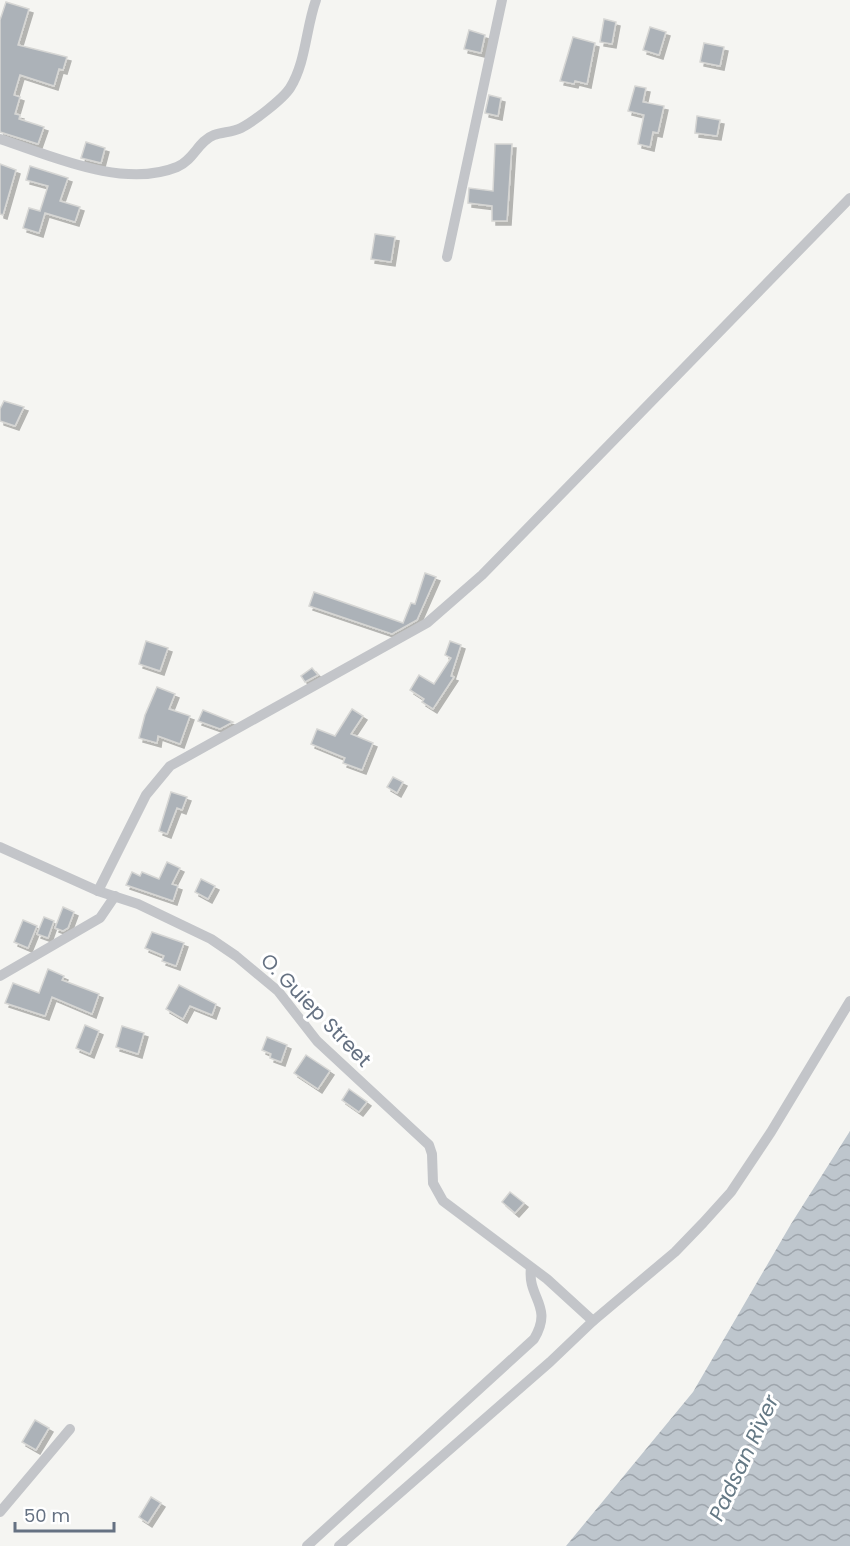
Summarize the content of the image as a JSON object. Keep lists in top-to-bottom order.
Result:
{
  "streets": {
    "street": ["O. Guiep Street"]
  },
  "water": ["Padsan River"],
  "scale_bar": "50 m"
}
